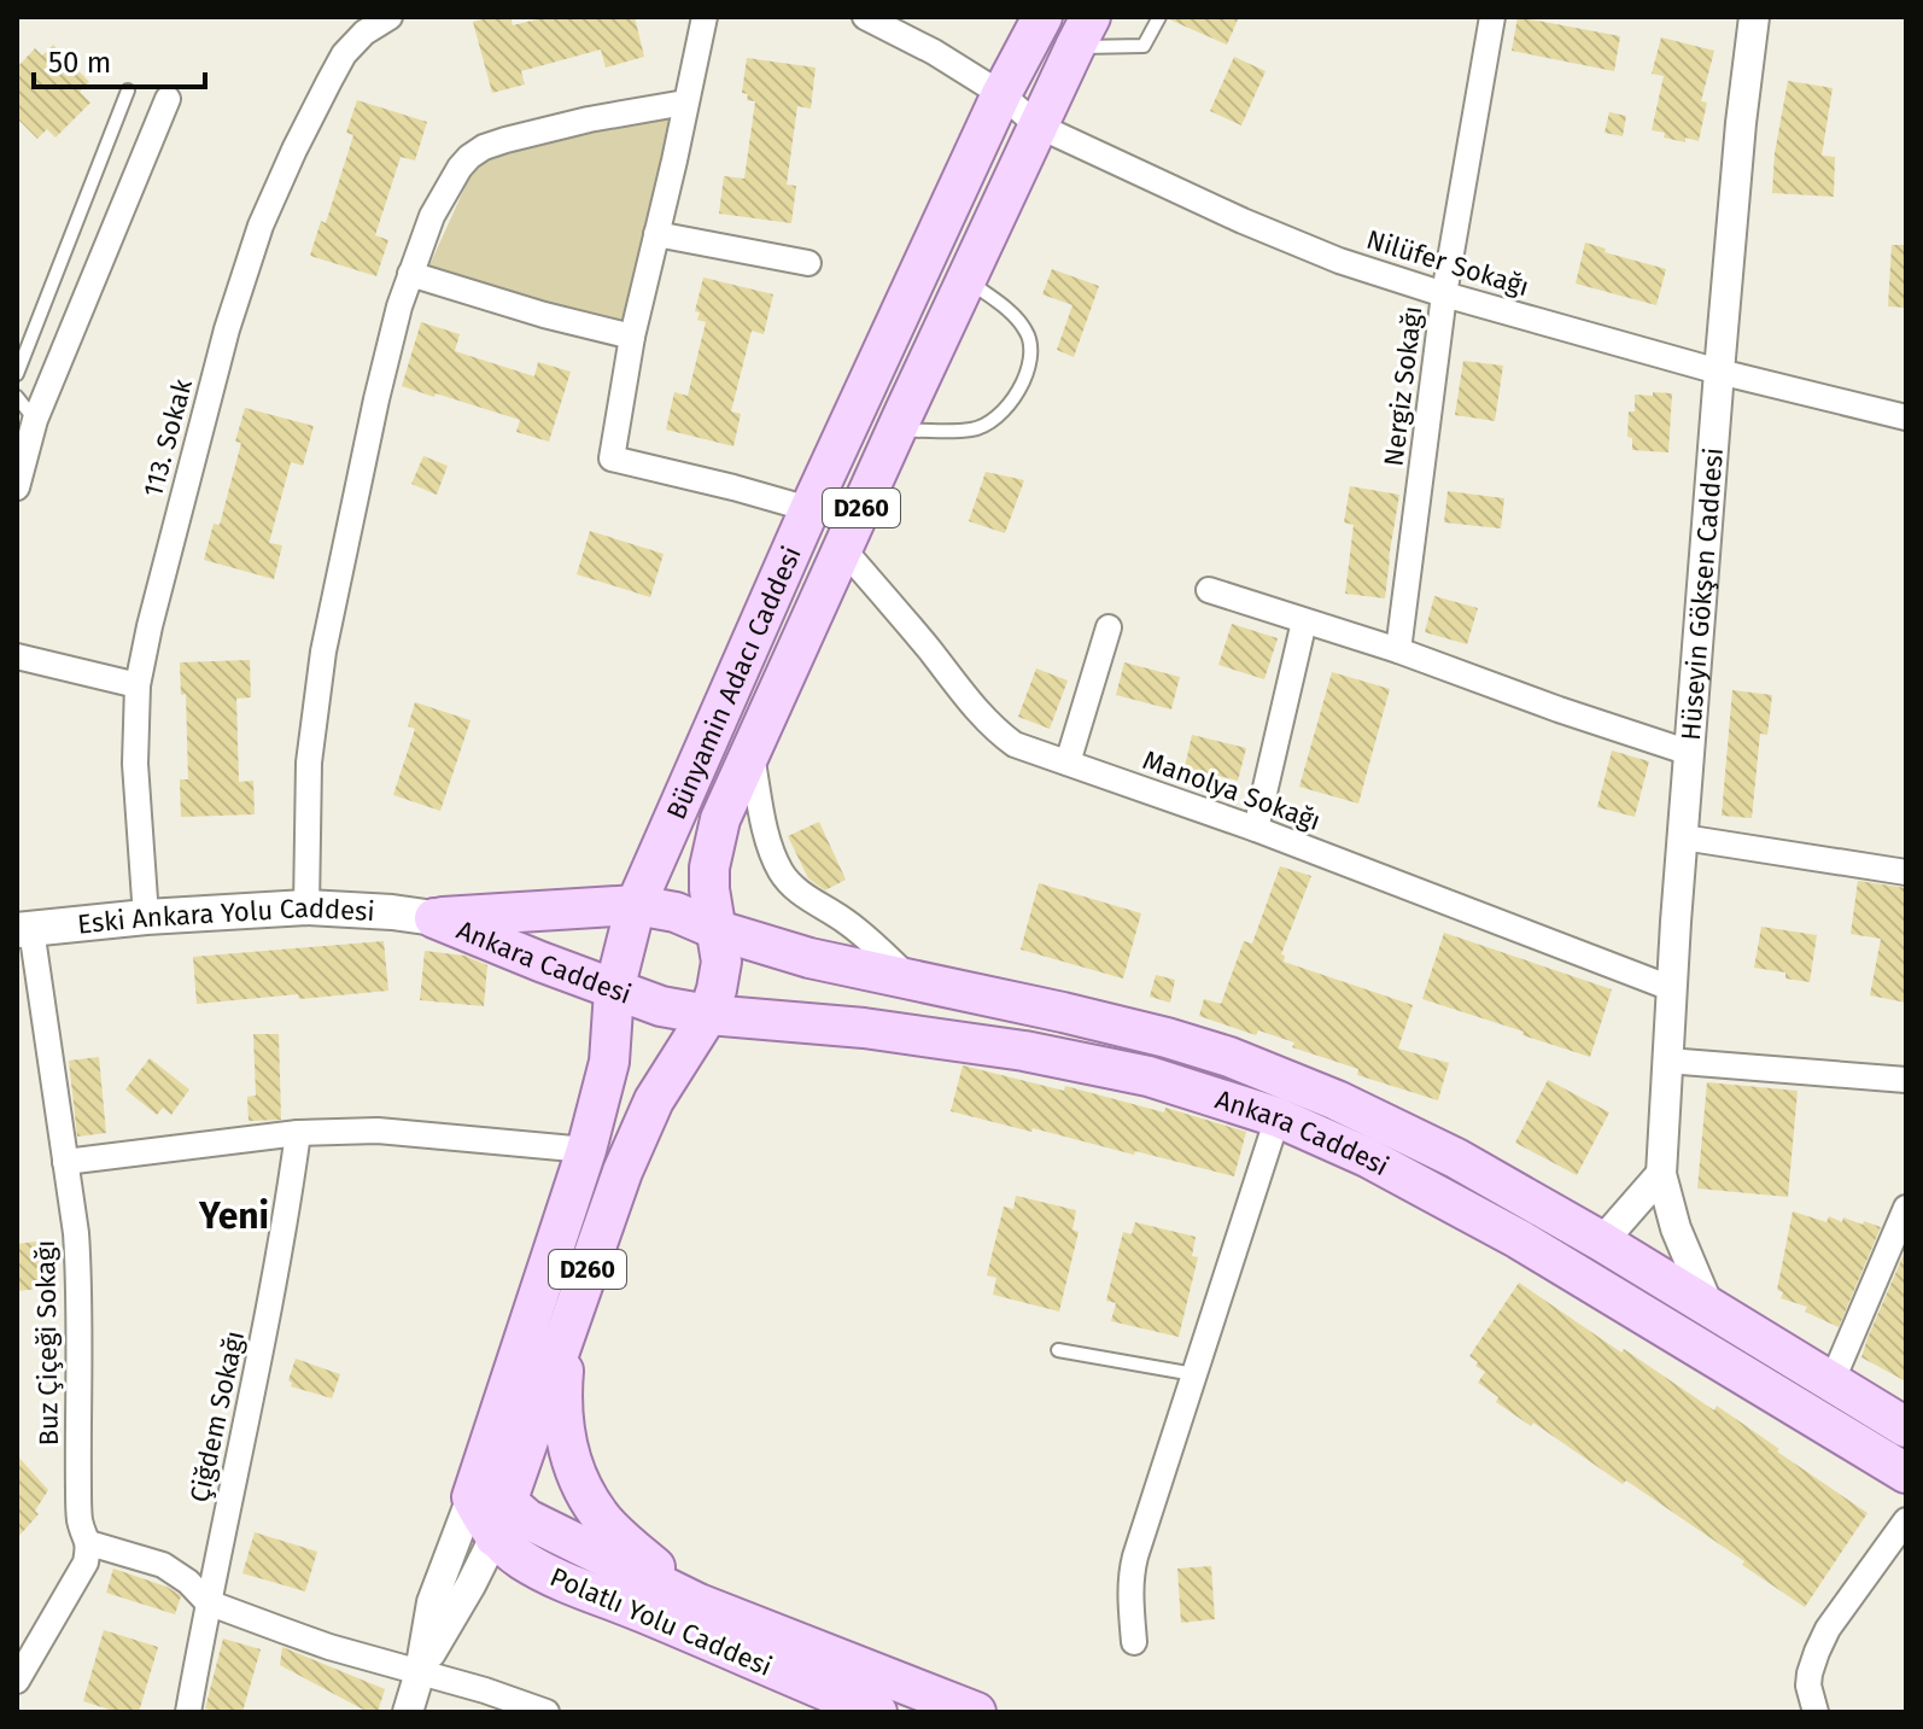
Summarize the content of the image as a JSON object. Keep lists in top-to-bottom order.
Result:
{
  "streets": {
    "main road": [
      "D260",
      "Bünyamin Adacı Caddesi",
      "Eski Ankara Yolu Caddesi",
      "Ankara Caddesi",
      "Polatlı Yolu Caddesi"
    ],
    "street": [
      "Nilüfer Sokağı",
      "Nergiz Sokağı",
      "113. Sokak",
      "Hüseyin Gökşen Caddesi",
      "Manolya Sokağı",
      "Buz Çiçeği Sokağı",
      "Çiğdem Sokağı"
    ]
  },
  "crossings": [
    ["Nilüfer Sokağı", "Nergiz Sokağı"],
    ["Nilüfer Sokağı", "D260"],
    ["Nilüfer Sokağı", "Hüseyin Gökşen Caddesi"],
    ["Nilüfer Sokağı", "Bünyamin Adacı Caddesi"],
    ["113. Sokak", "Eski Ankara Yolu Caddesi"],
    ["D260", "Bünyamin Adacı Caddesi"],
    ["D260", "Manolya Sokağı"],
    ["D260", "Ankara Caddesi"],
    ["D260", "Polatlı Yolu Caddesi"],
    ["Hüseyin Gökşen Caddesi", "Manolya Sokağı"],
    ["Hüseyin Gökşen Caddesi", "Ankara Caddesi"],
    ["Bünyamin Adacı Caddesi", "Ankara Caddesi"],
    ["Eski Ankara Yolu Caddesi", "Ankara Caddesi"],
    ["Eski Ankara Yolu Caddesi", "Buz Çiçeği Sokağı"]
  ],
  "districts": ["Yeni"],
  "scale_bar": "50 m"
}
